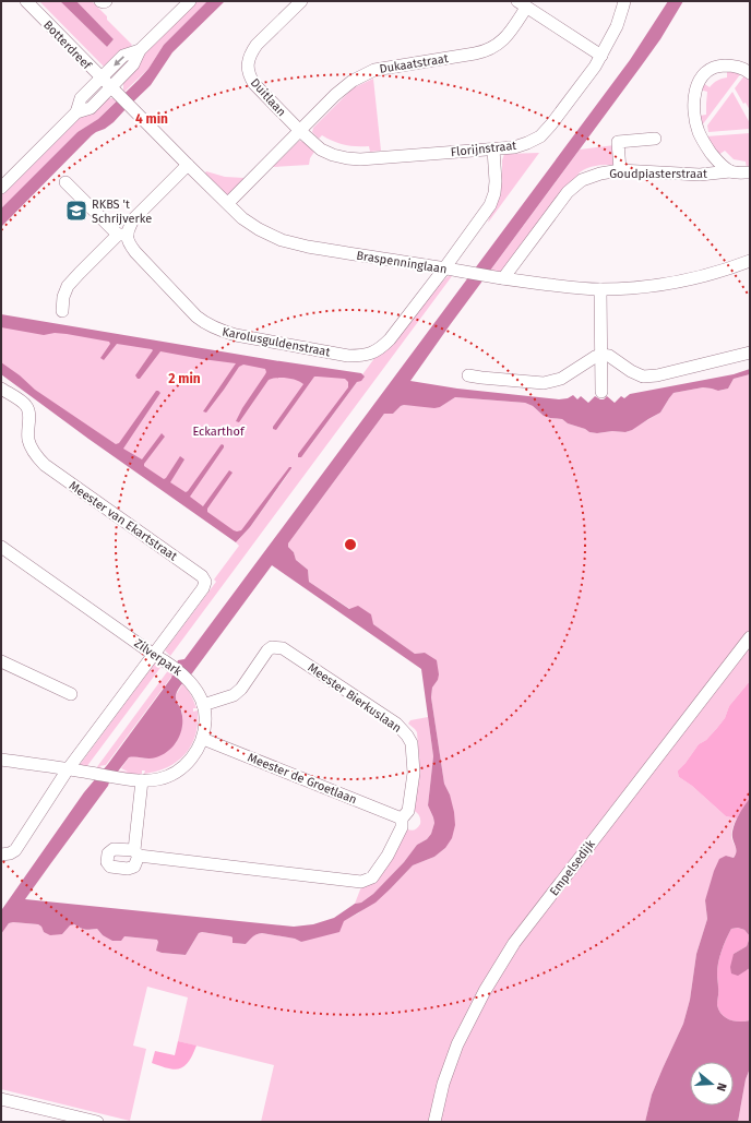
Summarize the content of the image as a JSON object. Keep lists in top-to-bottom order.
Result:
{
  "streets": {
    "street": [
      "Botterdreef",
      "Dukaatstraat",
      "Duitlaan",
      "Florijnstraat",
      "Goudpiasterstraat",
      "Braspenninglaan",
      "Karolusguldenstraat",
      "Meester van Ekartstraat",
      "Zilverpark",
      "Meester Bierkuslaan",
      "Meester de Groetlaan",
      "Empelsedijk"
    ]
  },
  "crossings": [
    ["Botterdreef", "Braspenninglaan"],
    ["Dukaatstraat", "Duitlaan"],
    ["Dukaatstraat", "Florijnstraat"],
    ["Dukaatstraat", "Braspenninglaan"],
    ["Duitlaan", "Florijnstraat"],
    ["Florijnstraat", "Karolusguldenstraat"],
    ["Goudpiasterstraat", "Braspenninglaan"],
    ["Braspenninglaan", "Karolusguldenstraat"],
    ["Meester van Ekartstraat", "Zilverpark"],
    ["Zilverpark", "Meester Bierkuslaan"],
    ["Zilverpark", "Meester de Groetlaan"],
    ["Meester Bierkuslaan", "Meester de Groetlaan"]
  ],
  "parks": ["Eckarthof"],
  "places": {
    "school or university": ["RKBS 't Schrijverke"]
  },
  "north": "right",
  "rings": ["4 min", "2 min"]
}
